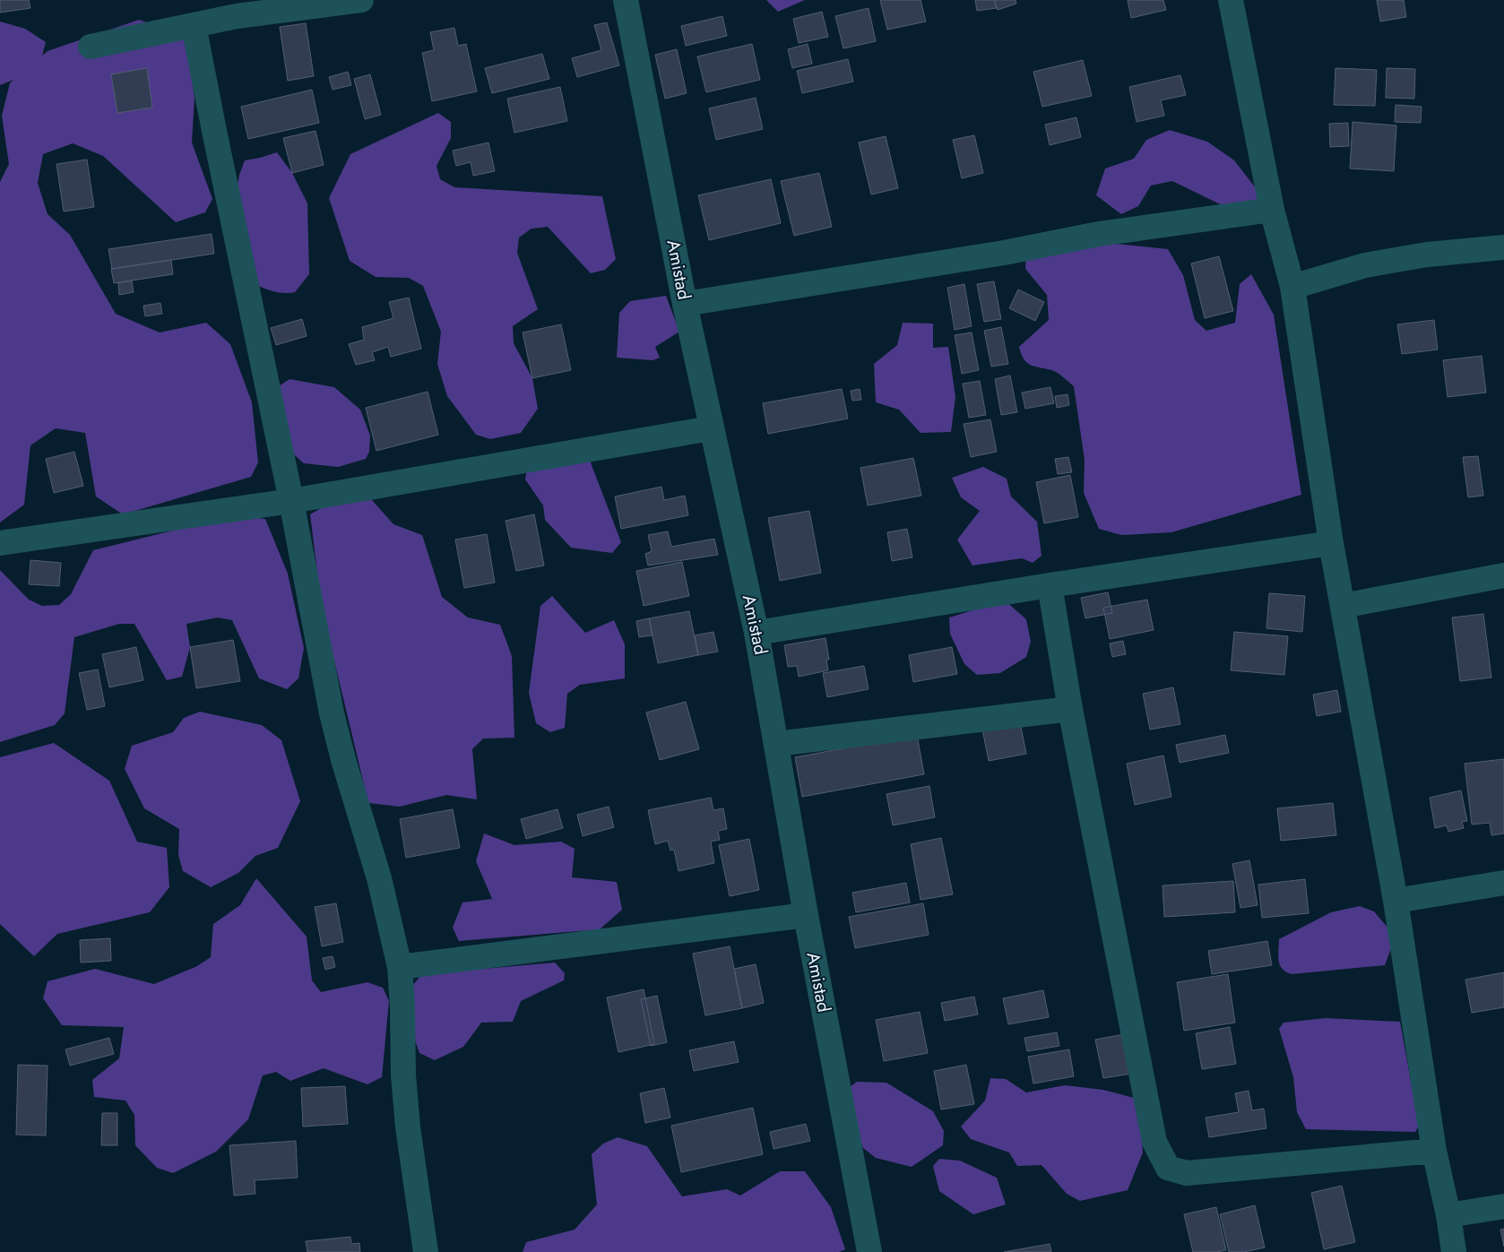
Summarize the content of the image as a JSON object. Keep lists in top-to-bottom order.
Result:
{
  "streets": {
    "street": ["Amistad"]
  }
}
